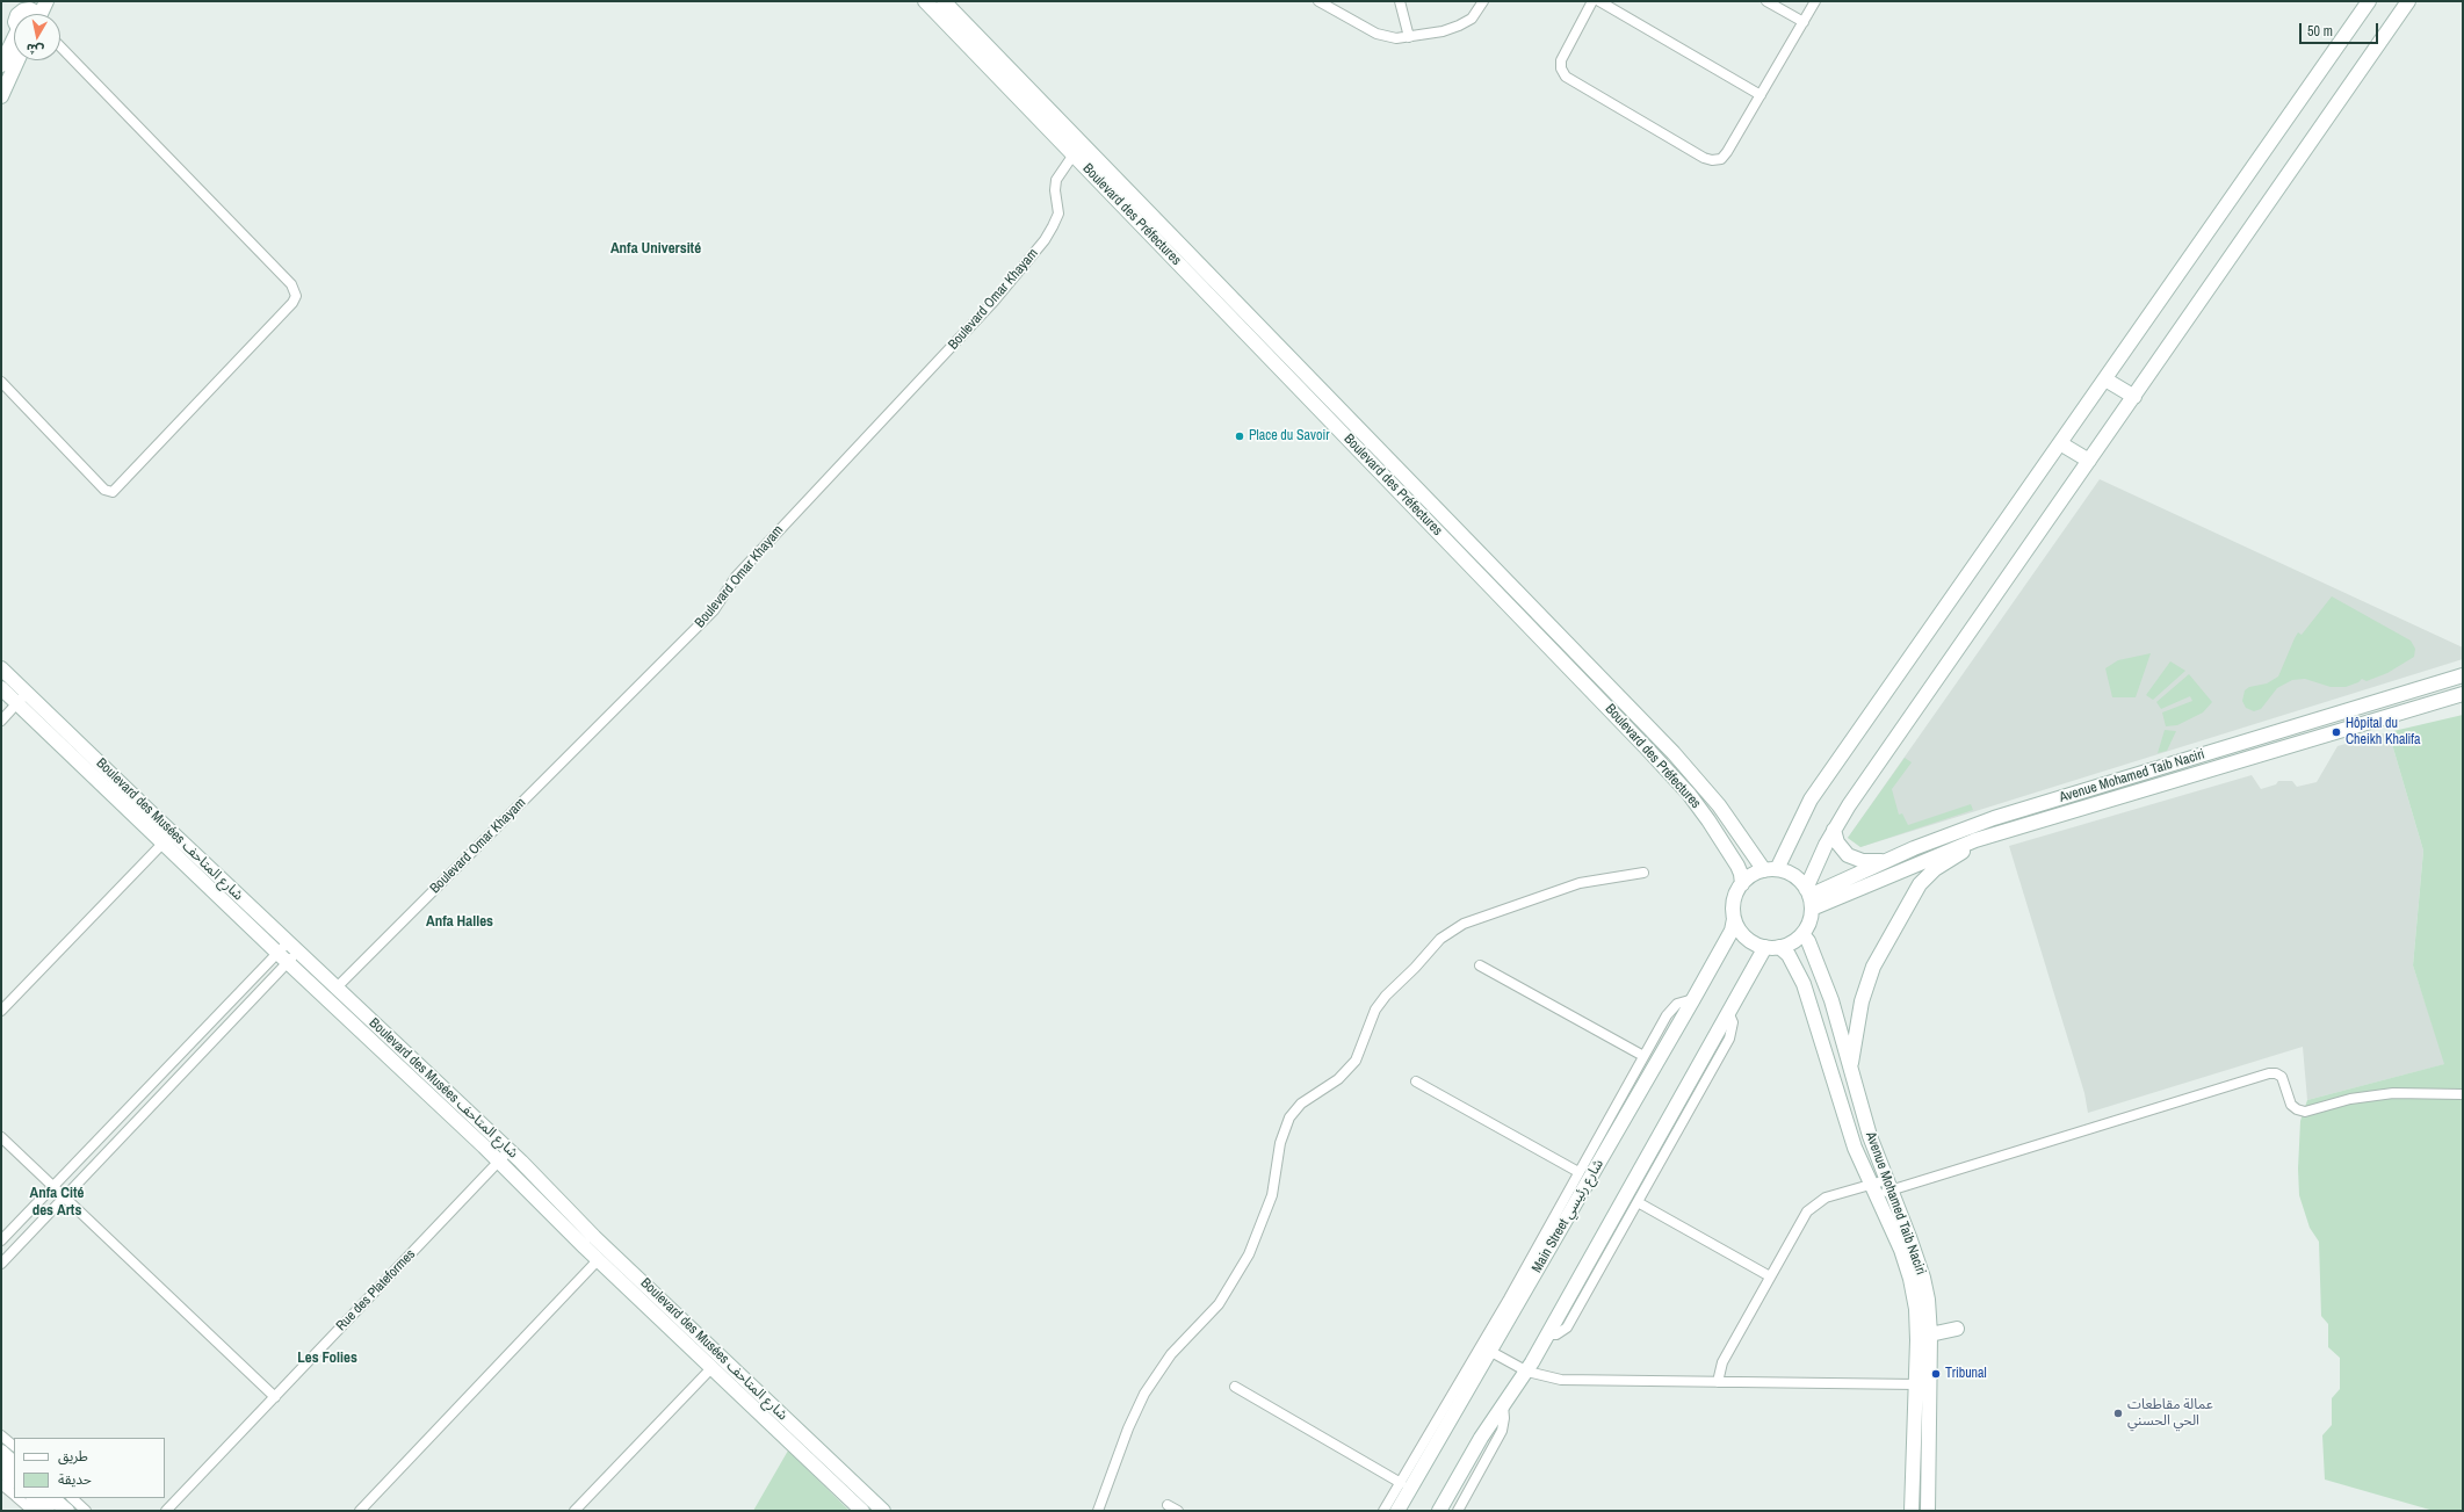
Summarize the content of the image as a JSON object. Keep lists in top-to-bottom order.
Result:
{
  "streets": {
    "street": [
      "Boulevard des Préfectures",
      "Boulevard Omar Khayam",
      "Avenue Mohamed Taib Naciri",
      "Boulevard des Musées شارع المتاحف",
      "Main Street شارع رئيسي",
      "Rue des Plateformes"
    ]
  },
  "crossings": [
    ["Boulevard des Préfectures", "Boulevard Omar Khayam"],
    ["Boulevard des Préfectures", "Avenue Mohamed Taib Naciri"],
    ["Boulevard des Préfectures", "Main Street شارع رئيسي"],
    ["Boulevard Omar Khayam", "Boulevard des Musées شارع المتاحف"],
    ["Avenue Mohamed Taib Naciri", "Main Street شارع رئيسي"],
    ["Boulevard des Musées شارع المتاحف", "Rue des Plateformes"]
  ],
  "districts": [
    "Anfa Université",
    "Anfa Halles",
    "Anfa Cité des Arts",
    "Les Folies"
  ],
  "places": [
    "Place du Savoir",
    "Hôpital du Cheikh Khalifa",
    "Tribunal",
    "عمالة مقاطعات الحي الحسني"
  ],
  "legend": ["طريق", "حديقة"],
  "scale_bar": "50 m",
  "north": "bottom"
}
